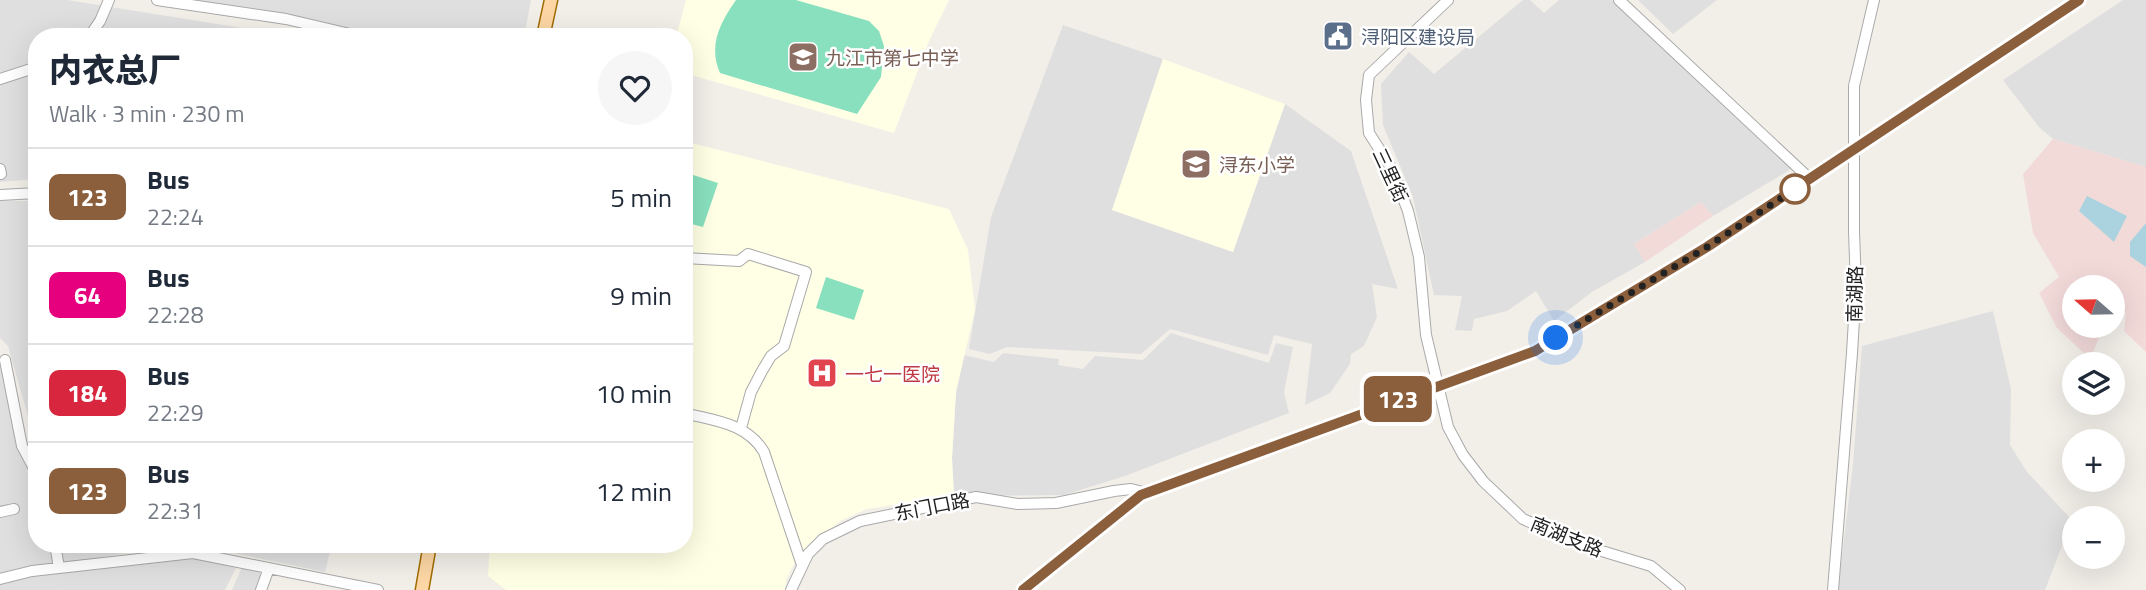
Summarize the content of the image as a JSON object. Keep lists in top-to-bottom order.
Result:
{
  "streets": {
    "street": [
      "三里街",
      "南湖路",
      "东门口路",
      "南湖支路"
    ]
  },
  "crossings": [
    ["三里街", "南湖支路"]
  ],
  "places": {
    "public building": ["浔阳区建设局"],
    "school or university": ["九江市第七中学", "浔东小学"],
    "hospital": ["一七一医院"]
  },
  "lines": ["bus line 123"],
  "north": "left",
  "page": {
    "on_map": "123",
    "heading": ["内衣总厂", "Walk · 3 min · 230 m"],
    "list": [
      {
        "mark": "123",
        "name": "Bus",
        "note": "22:24",
        "value": "5 min"
      },
      {
        "mark": "64",
        "name": "Bus",
        "note": "22:28",
        "value": "9 min"
      },
      {
        "mark": "184",
        "name": "Bus",
        "note": "22:29",
        "value": "10 min"
      },
      {
        "mark": "123",
        "name": "Bus",
        "note": "22:31",
        "value": "12 min"
      }
    ],
    "map_buttons": ["+", "−"]
  }
}
